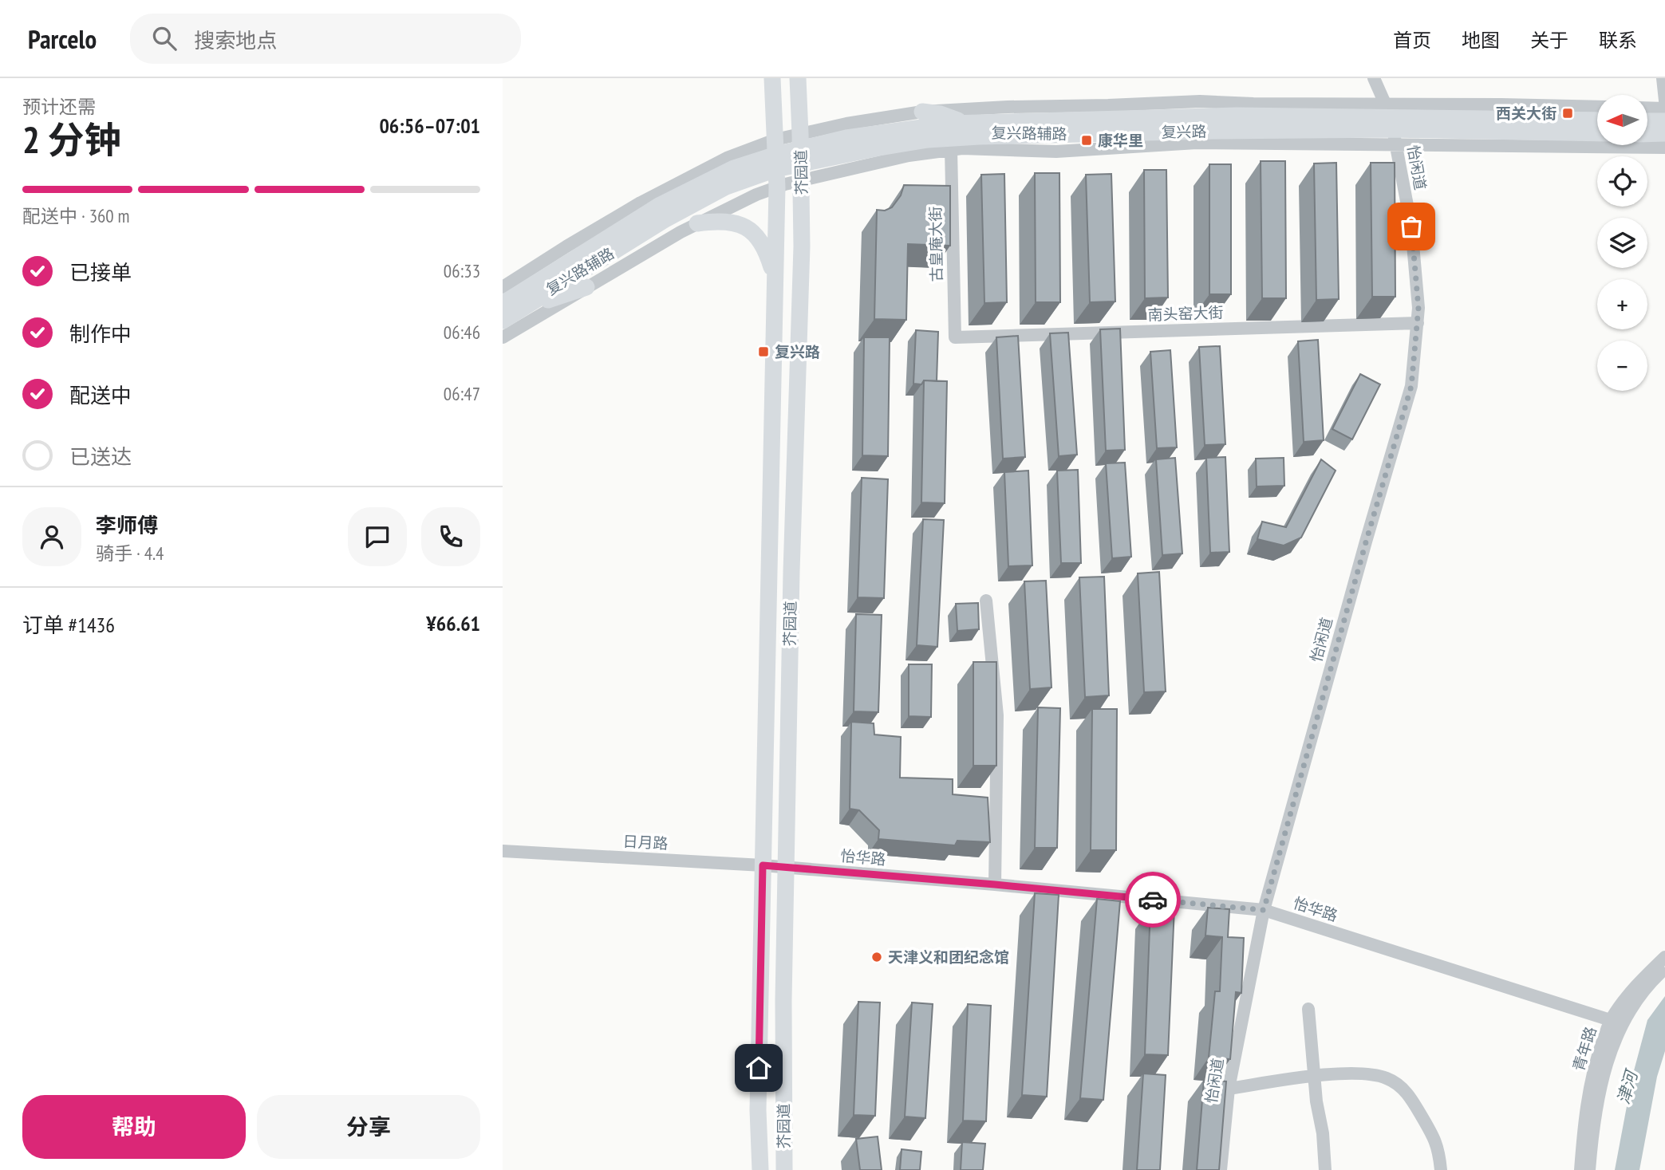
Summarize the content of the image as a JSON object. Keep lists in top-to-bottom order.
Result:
{
  "streets": {
    "main road": ["复兴路", "芥园道"],
    "street": [
      "复兴路辅路",
      "怡闲道",
      "古皇庵大街",
      "南头窑大街",
      "日月路",
      "怡华路",
      "青年路"
    ]
  },
  "crossings": [
    ["复兴路", "复兴路辅路"],
    ["复兴路", "怡闲道"],
    ["复兴路", "芥园道"],
    ["复兴路辅路", "怡闲道"],
    ["复兴路辅路", "芥园道"],
    ["复兴路辅路", "古皇庵大街"],
    ["怡闲道", "南头窑大街"],
    ["怡闲道", "怡华路"],
    ["芥园道", "日月路"],
    ["芥园道", "怡华路"],
    ["古皇庵大街", "南头窑大街"],
    ["日月路", "怡华路"],
    ["怡华路", "青年路"]
  ],
  "water": ["津河"],
  "places": {
    "transit": ["西关大街", "康华里", "复兴路"],
    "other": ["天津义和团纪念馆"]
  },
  "north": "left",
  "page": {
    "header": "Parcelo",
    "search": "搜索地点",
    "nav": [
      "首页",
      "地图",
      "关于",
      "联系"
    ],
    "heading": ["2 分钟", "预计还需", "06:56–07:01"],
    "panel": [
      "李师傅",
      "骑手 · 4.4",
      "订单 #1436",
      "¥66.61"
    ],
    "map_buttons": ["+", "−"],
    "bar": "配送中 · 360 m",
    "list": [
      ["已接单", "06:33"],
      ["制作中", "06:46"],
      ["配送中", "06:47"],
      "已送达"
    ],
    "buttons": ["帮助", "分享"]
  }
}
